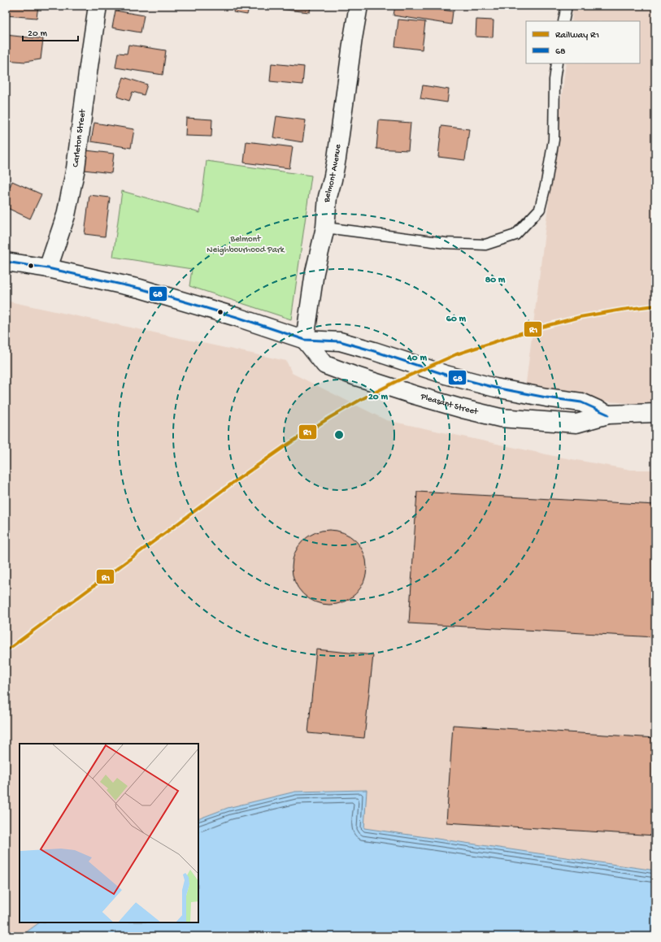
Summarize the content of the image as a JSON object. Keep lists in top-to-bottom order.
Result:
{
  "streets": {
    "main road": ["Carleton Street", "Belmont Avenue", "Pleasant Street"]
  },
  "crossings": [
    ["Carleton Street", "Pleasant Street"],
    ["Belmont Avenue", "Pleasant Street"]
  ],
  "parks": ["Belmont Neighbourhood Park"],
  "lines": ["transit line 68", "rail line R1"],
  "legend": ["Railway R1", "68"],
  "scale_bar": "20 m",
  "rings": [
    "80 m",
    "60 m",
    "40 m",
    "20 m"
  ]
}
